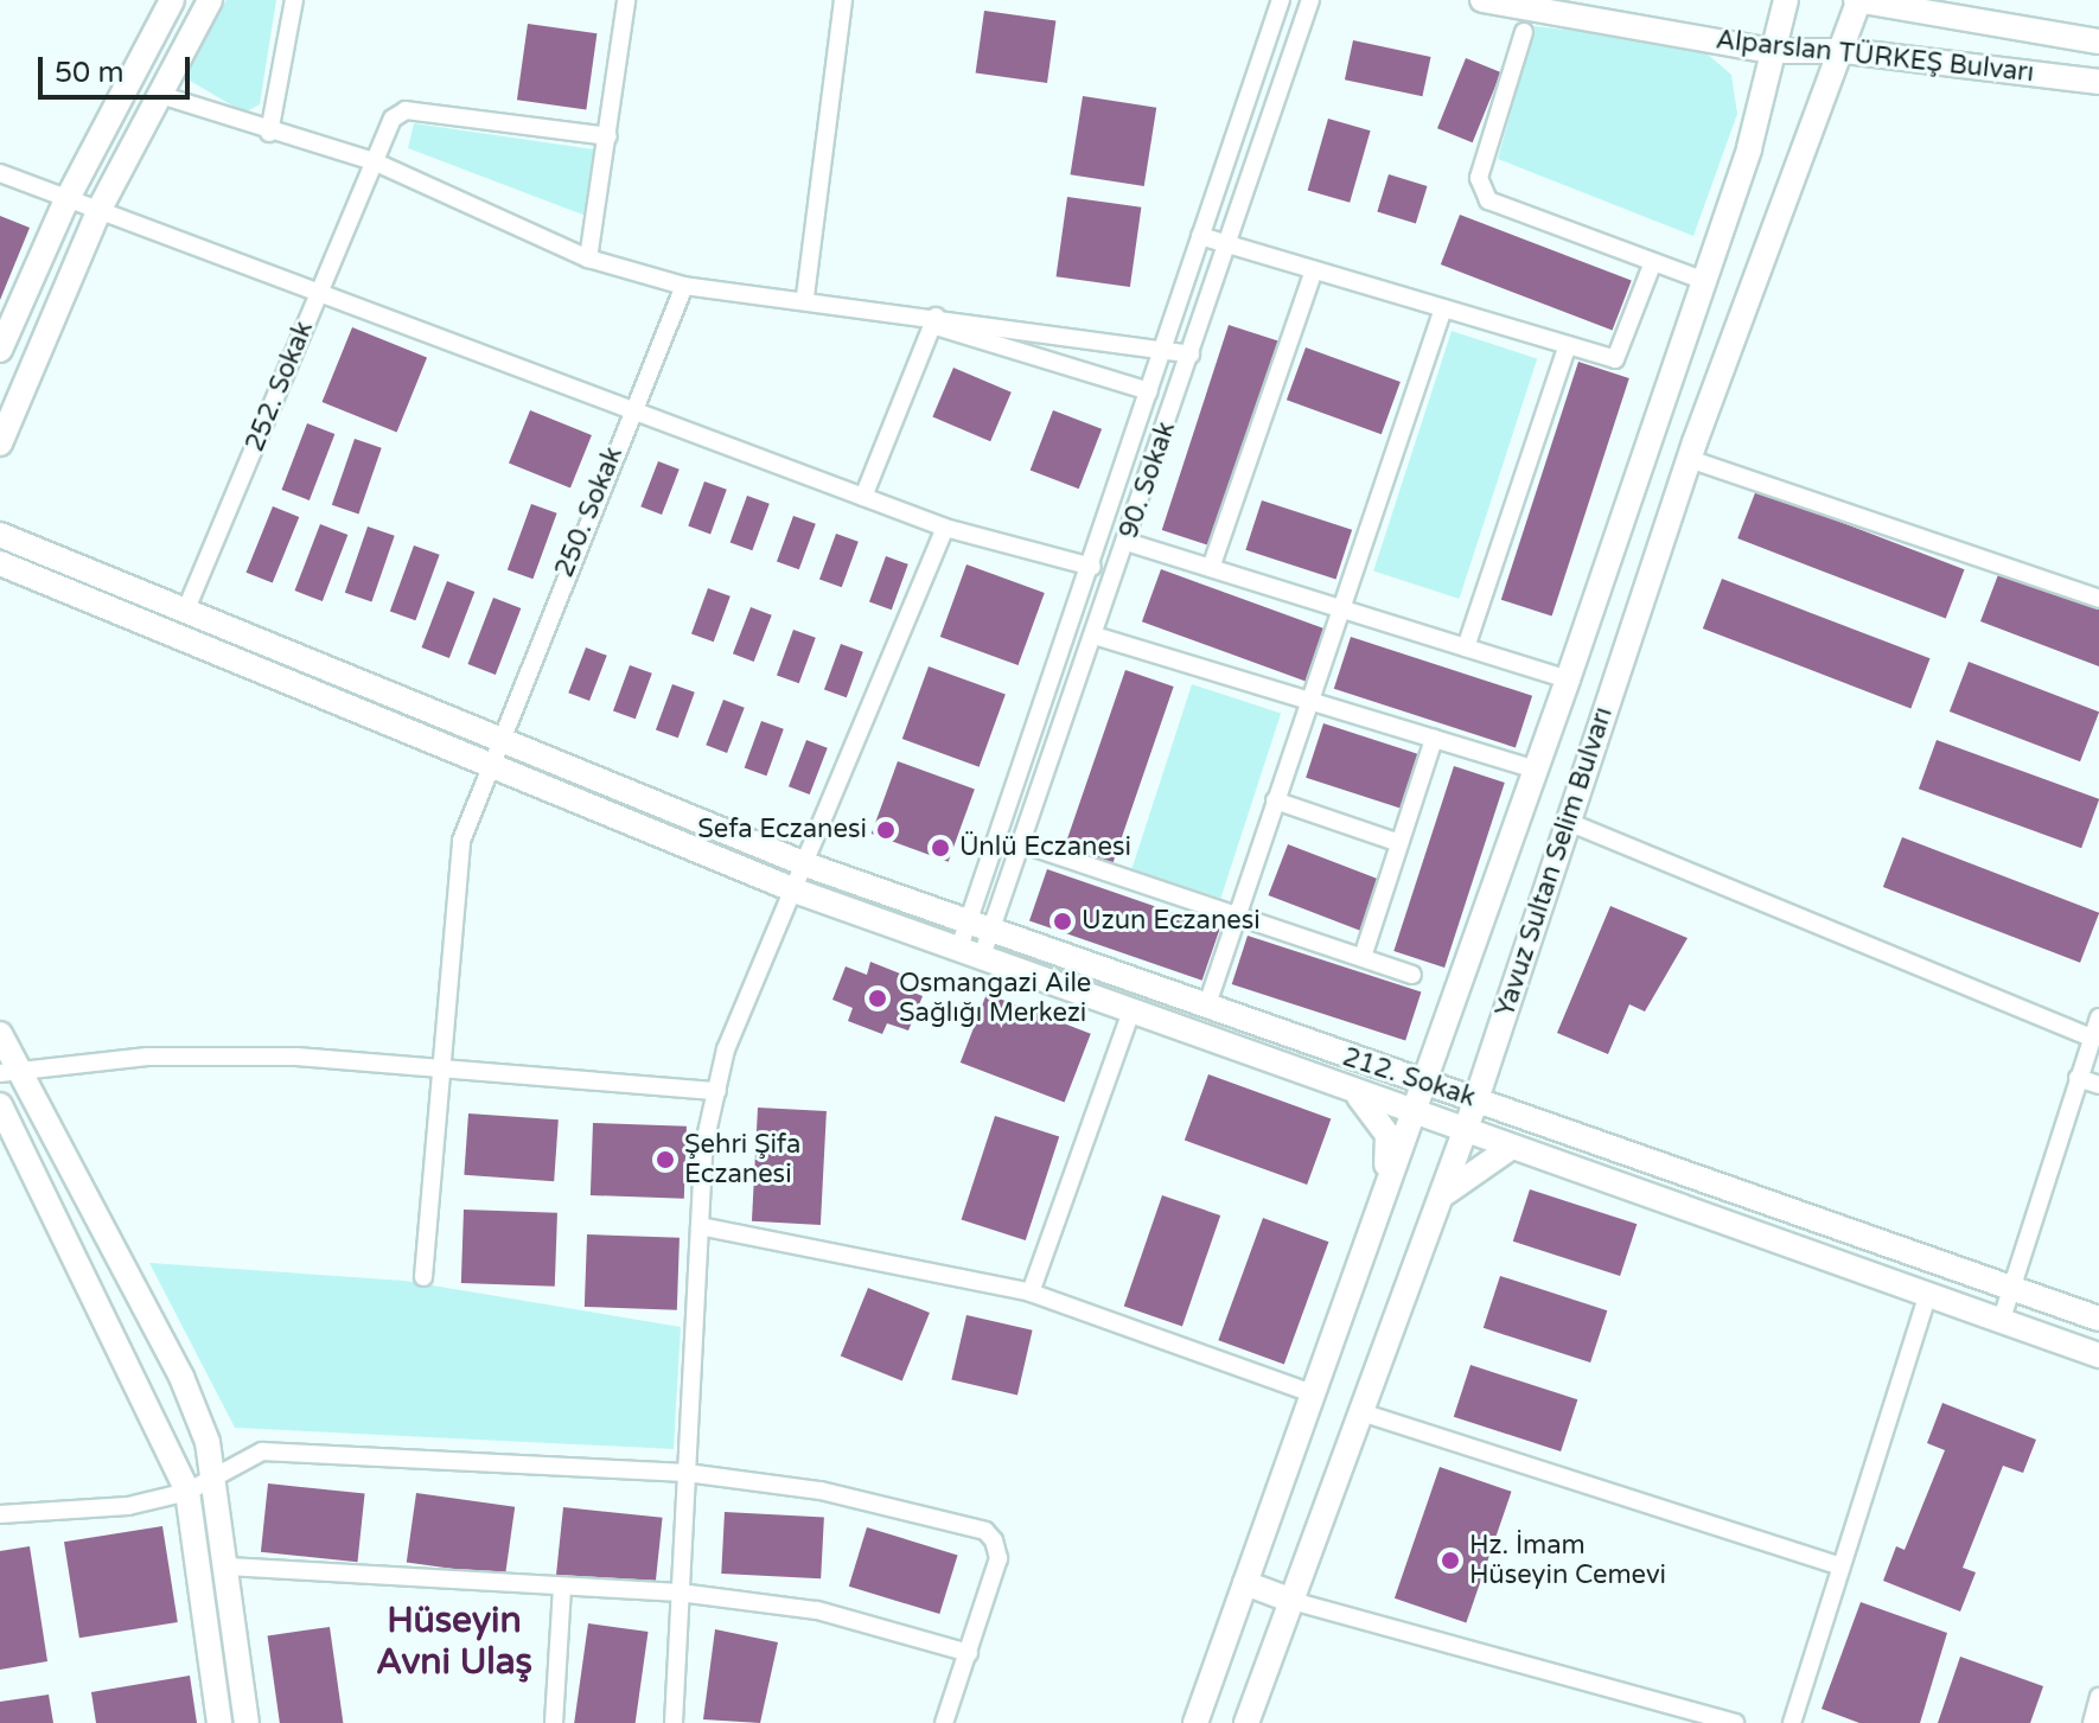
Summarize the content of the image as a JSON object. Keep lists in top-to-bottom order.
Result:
{
  "streets": {
    "street": [
      "Alparslan TÜRKEŞ Bulvarı",
      "252. Sokak",
      "90. Sokak",
      "250. Sokak",
      "Yavuz Sultan Selim Bulvarı",
      "212. Sokak"
    ]
  },
  "crossings": [
    ["Alparslan TÜRKEŞ Bulvarı", "Yavuz Sultan Selim Bulvarı"],
    ["252. Sokak", "212. Sokak"],
    ["90. Sokak", "212. Sokak"],
    ["250. Sokak", "212. Sokak"],
    ["Yavuz Sultan Selim Bulvarı", "212. Sokak"]
  ],
  "districts": ["Hüseyin Avni Ulaş"],
  "places": [
    "Sefa Eczanesi",
    "Ünlü Eczanesi",
    "Uzun Eczanesi",
    "Osmangazi Aile Sağlığı Merkezi",
    "Şehri Şifa Eczanesi",
    "Hz. İmam Hüseyin Cemevi"
  ],
  "scale_bar": "50 m"
}
